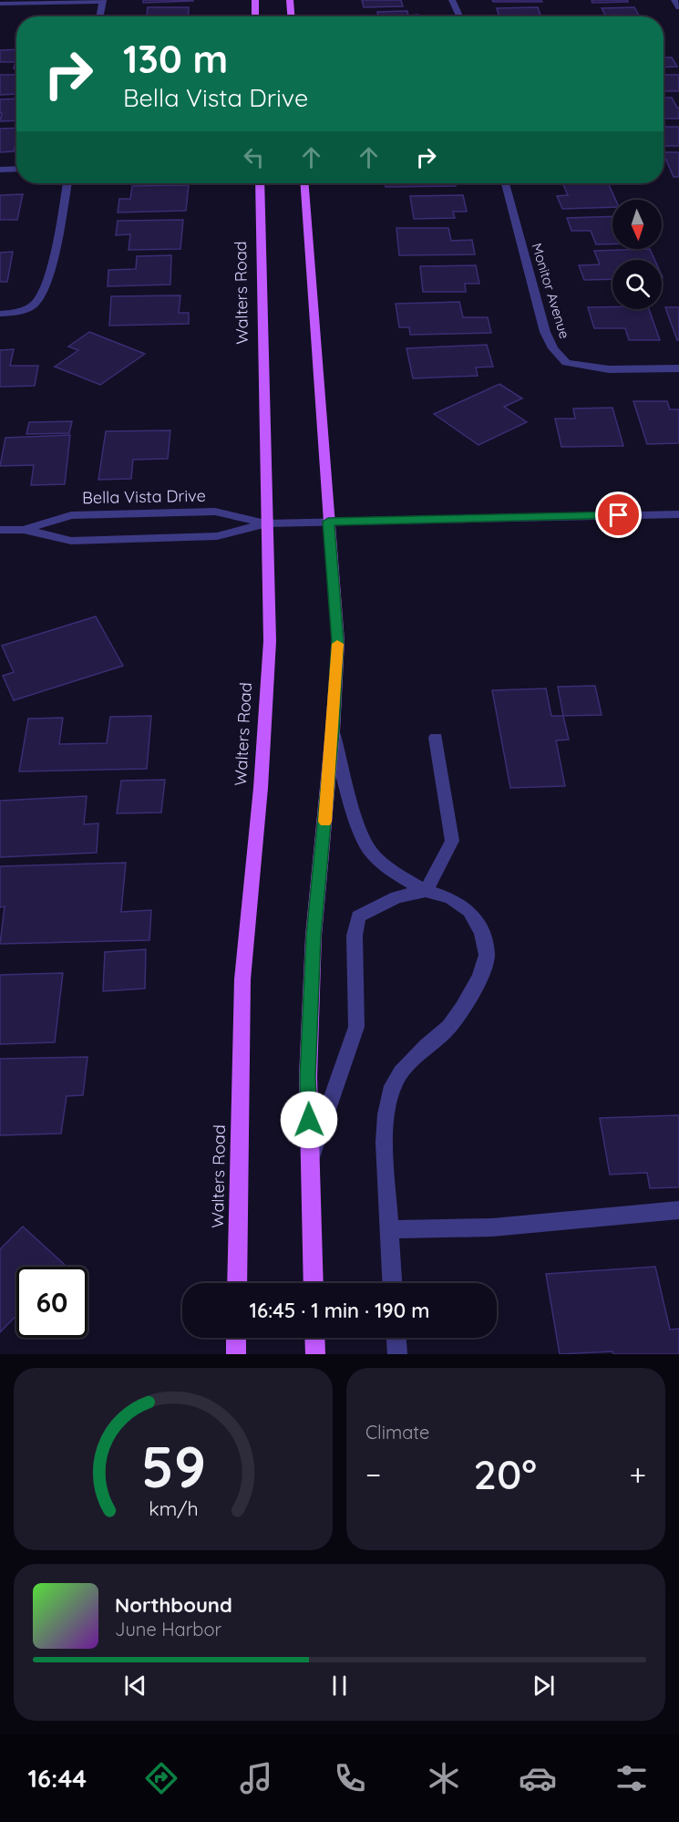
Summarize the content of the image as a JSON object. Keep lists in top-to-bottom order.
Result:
{
  "streets": {
    "main road": ["Walters Road"],
    "street": ["Monitor Avenue", "Bella Vista Drive"]
  },
  "crossings": [
    ["Walters Road", "Bella Vista Drive"]
  ],
  "north": "bottom",
  "page": {
    "turn": ["130 m", "Bella Vista Drive"],
    "limit": "60",
    "trip": "16:45 · 1 min · 190 m",
    "tile": "Climate",
    "heat": ["−", "20°", "+"],
    "song": ["Northbound", "June Harbor"],
    "tabs": "16:44",
    "gauge": ["59", "km/h"]
  }
}
